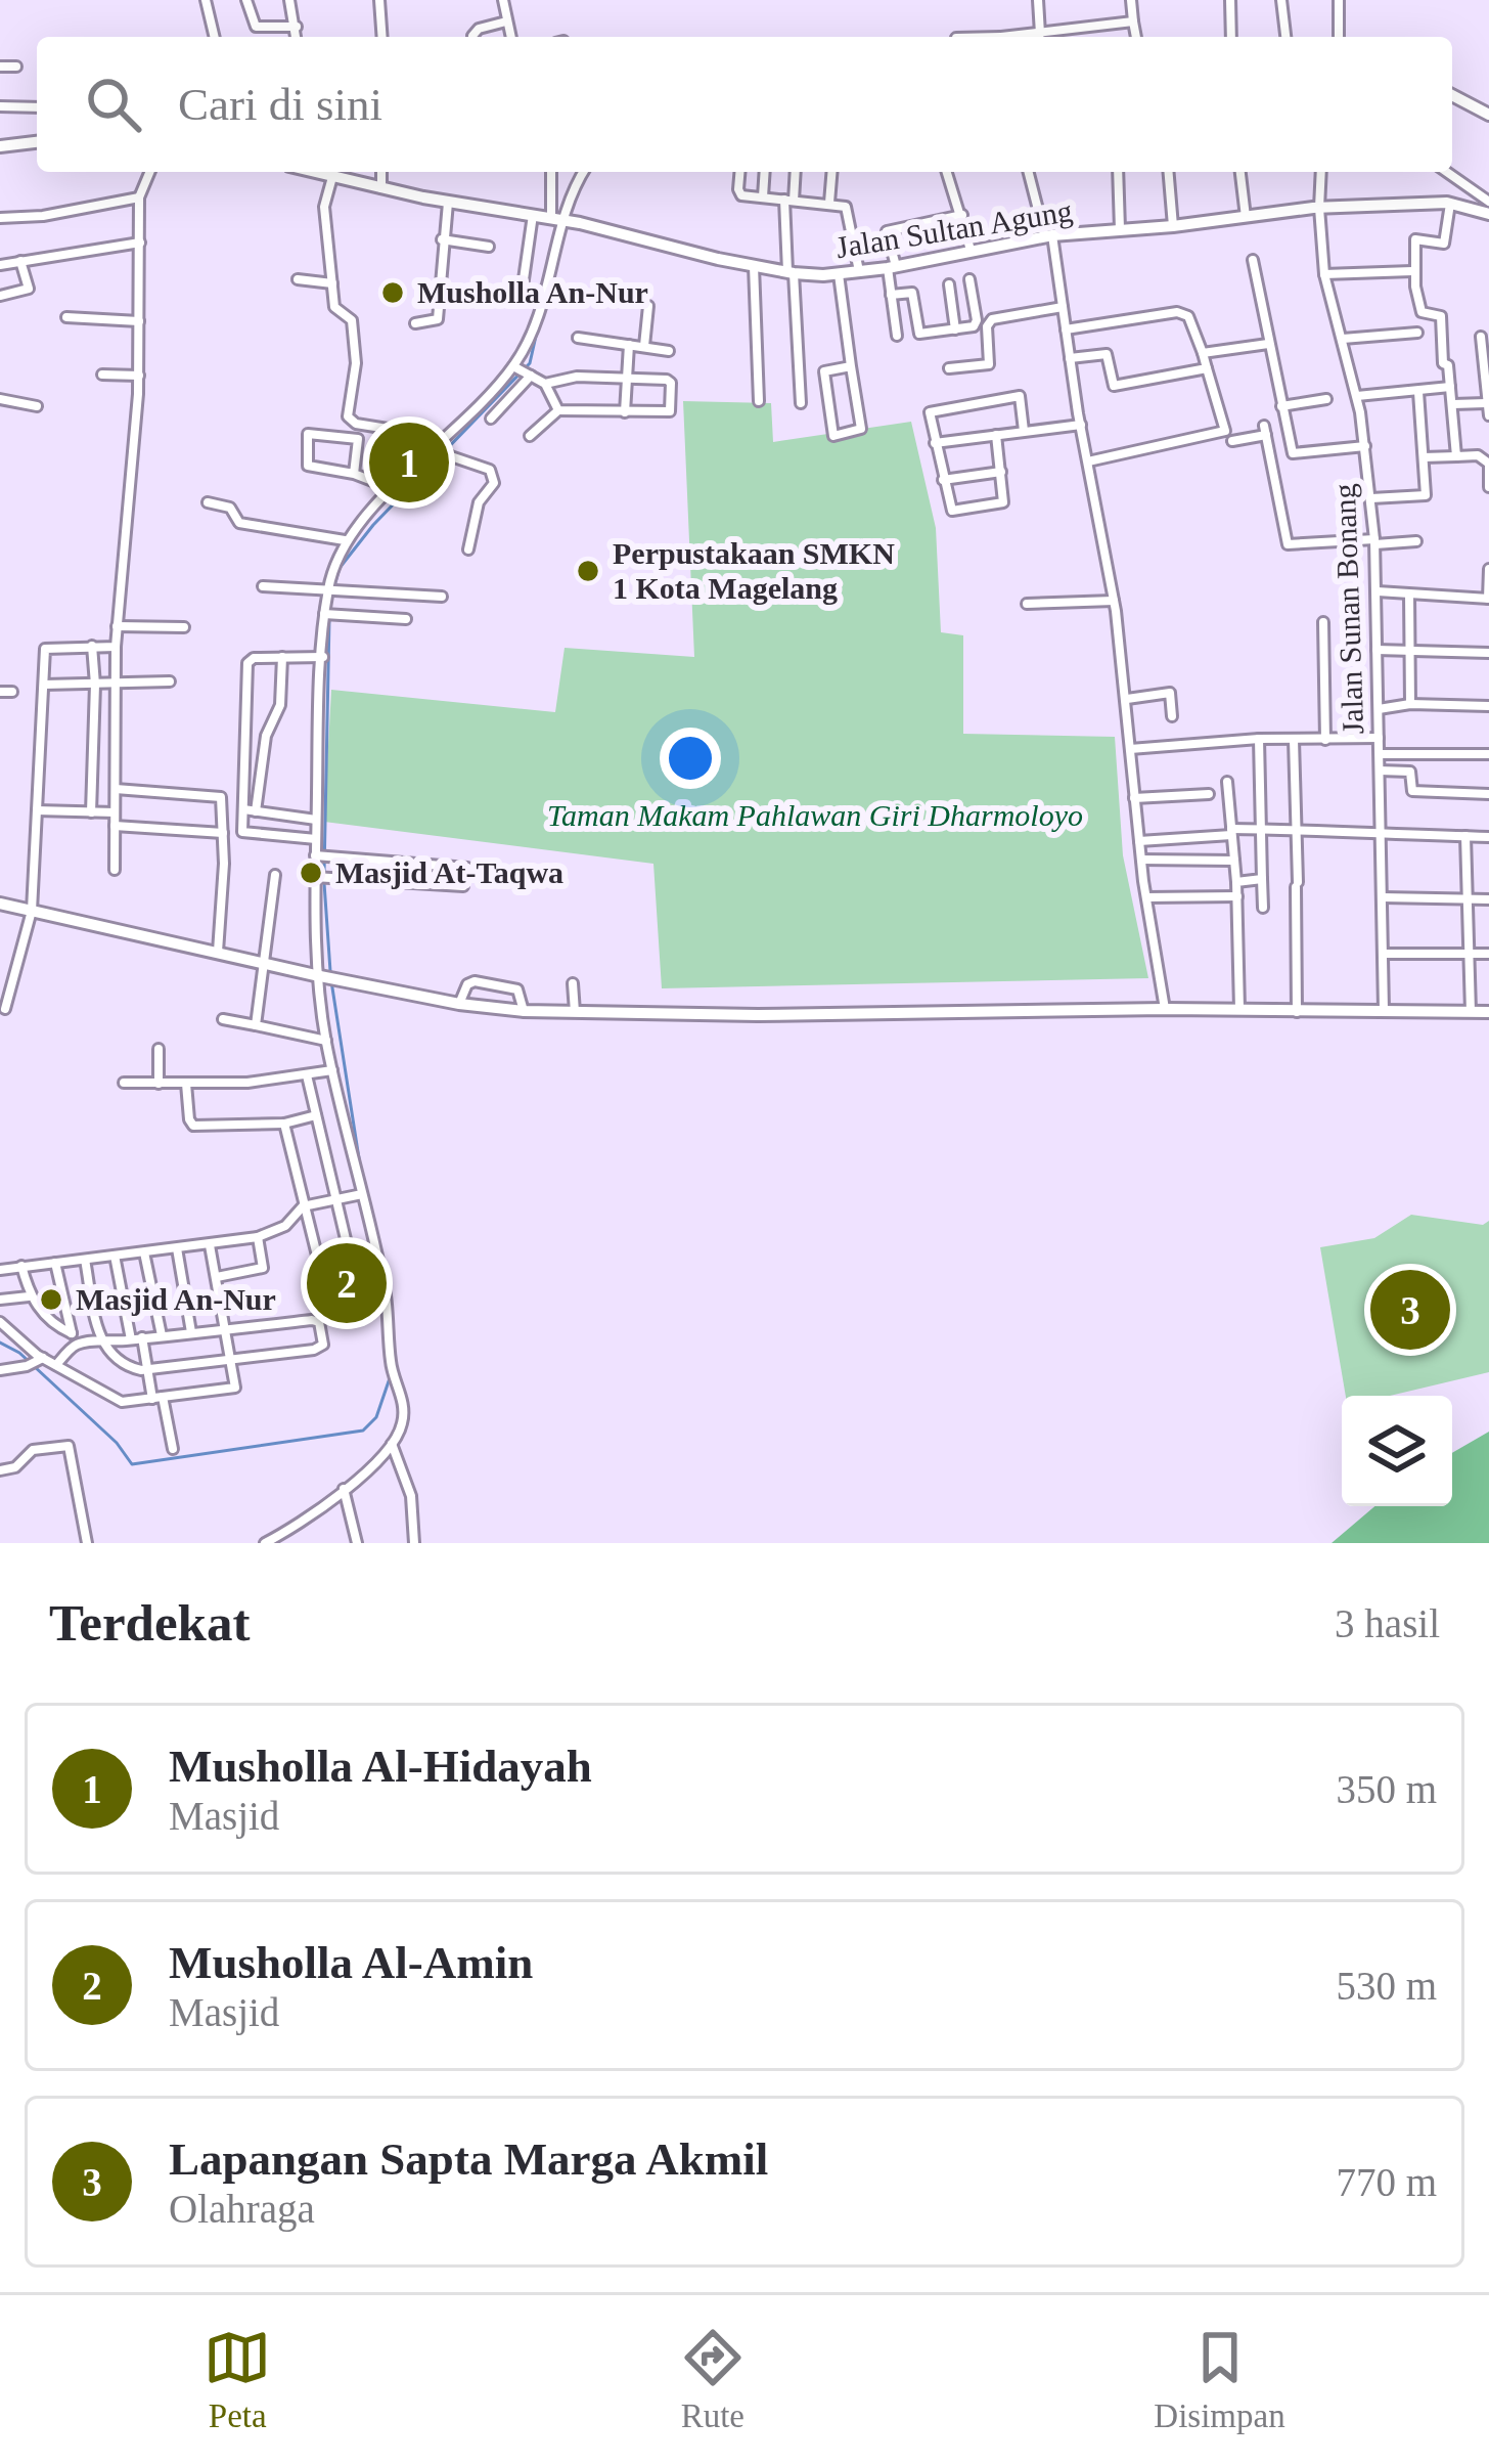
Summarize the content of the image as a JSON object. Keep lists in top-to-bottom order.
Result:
{
  "streets": {
    "main road": ["Jalan Sultan Agung"],
    "street": ["Jalan Sunan Bonang"]
  },
  "crossings": [
    ["Jalan Sultan Agung", "Jalan Sunan Bonang"]
  ],
  "parks": ["Taman Makam Pahlawan Giri Dharmoloyo"],
  "places": [
    "Musholla An-Nur",
    "Perpustakaan SMKN 1 Kota Magelang",
    "Masjid At-Taqwa",
    "Masjid An-Nur"
  ],
  "page": {
    "search": "Cari di sini",
    "pins": ["1", "2", "3"],
    "heading": ["Terdekat", "3 hasil"],
    "list": [
      {
        "mark": "1",
        "name": "Musholla Al-Hidayah",
        "note": "Masjid",
        "value": "350 m"
      },
      {
        "mark": "2",
        "name": "Musholla Al-Amin",
        "note": "Masjid",
        "value": "530 m"
      },
      {
        "mark": "3",
        "name": "Lapangan Sapta Marga Akmil",
        "note": "Olahraga",
        "value": "770 m"
      }
    ],
    "nav": ["Peta", "Rute", "Disimpan"]
  }
}
